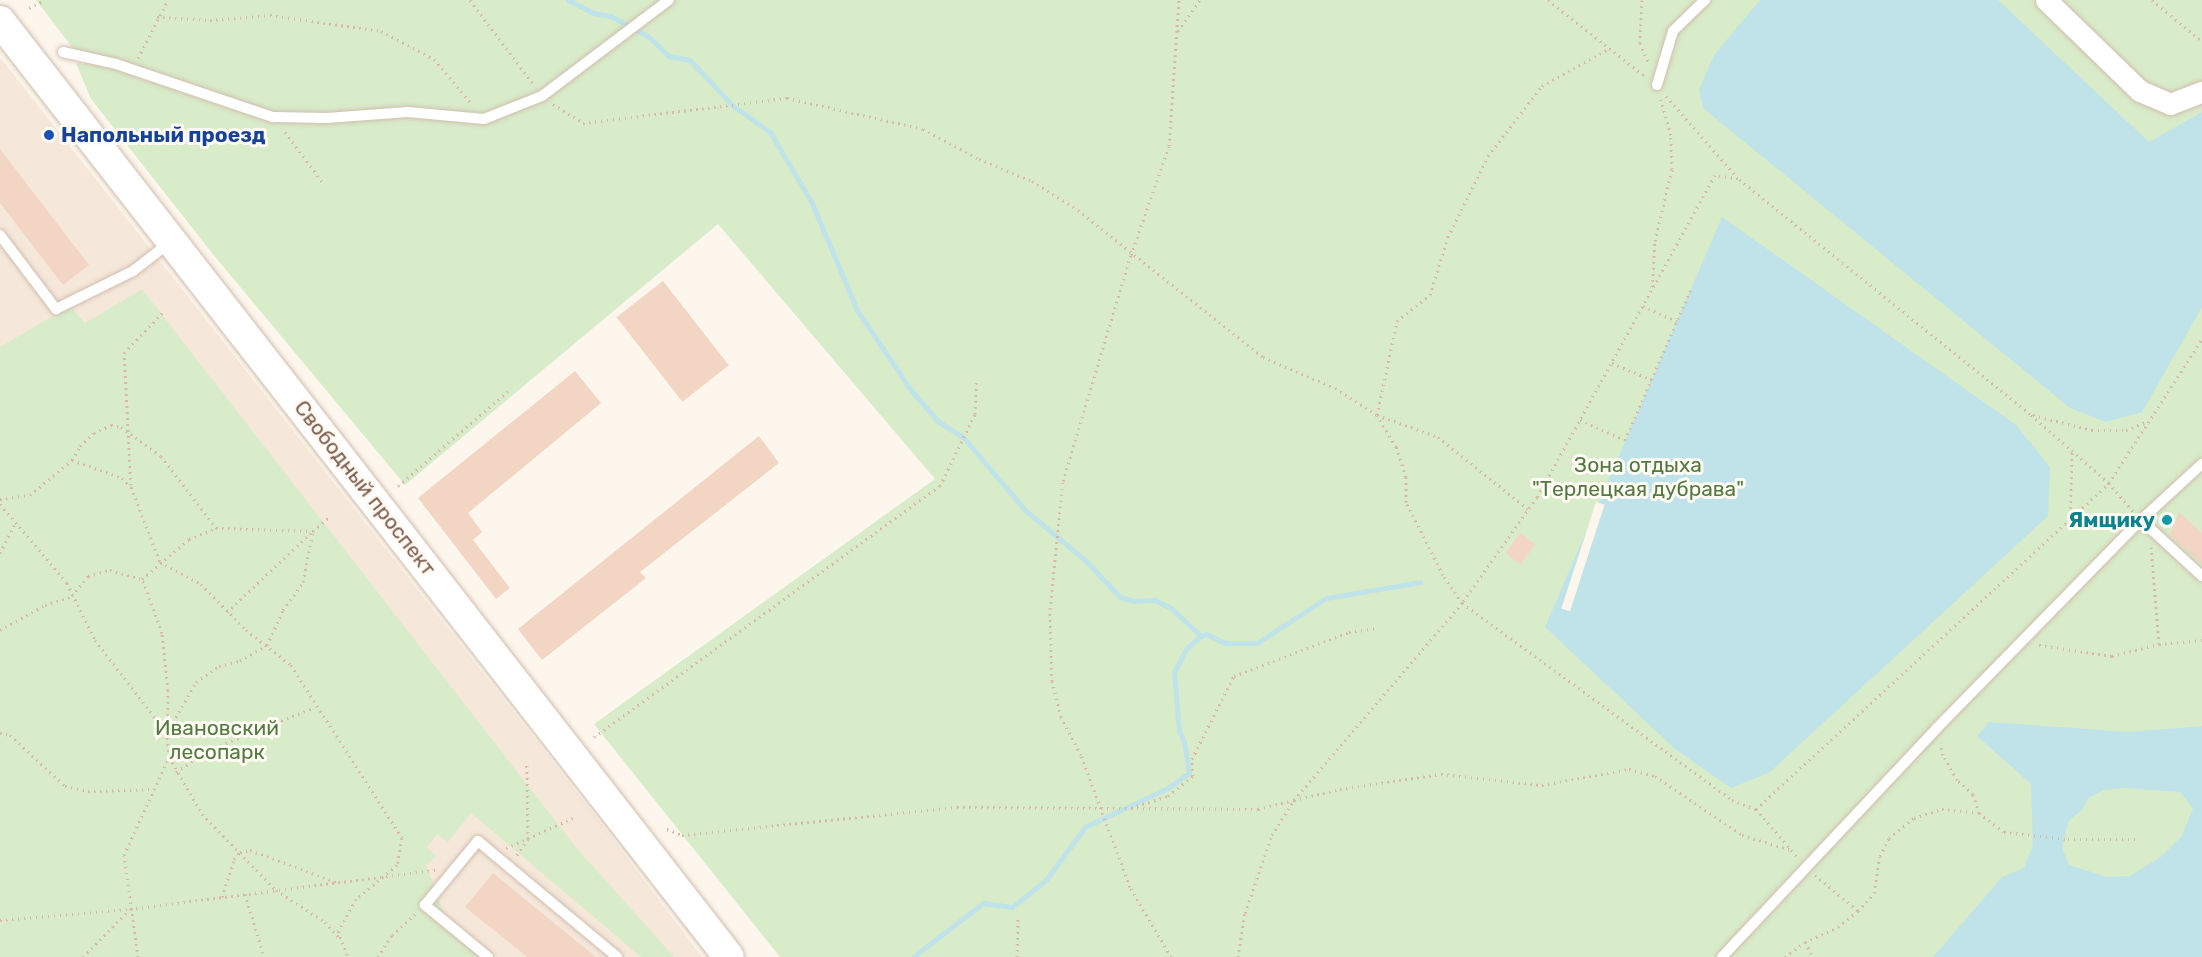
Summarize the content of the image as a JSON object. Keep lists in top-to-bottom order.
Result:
{
  "streets": {
    "main road": ["Свободный проспект"]
  },
  "parks": ["Зона отдыха \"Терлецкая дубрава\"", "Ивановский лесопарк"],
  "places": ["Напольный проезд", "Ямщику"]
}
